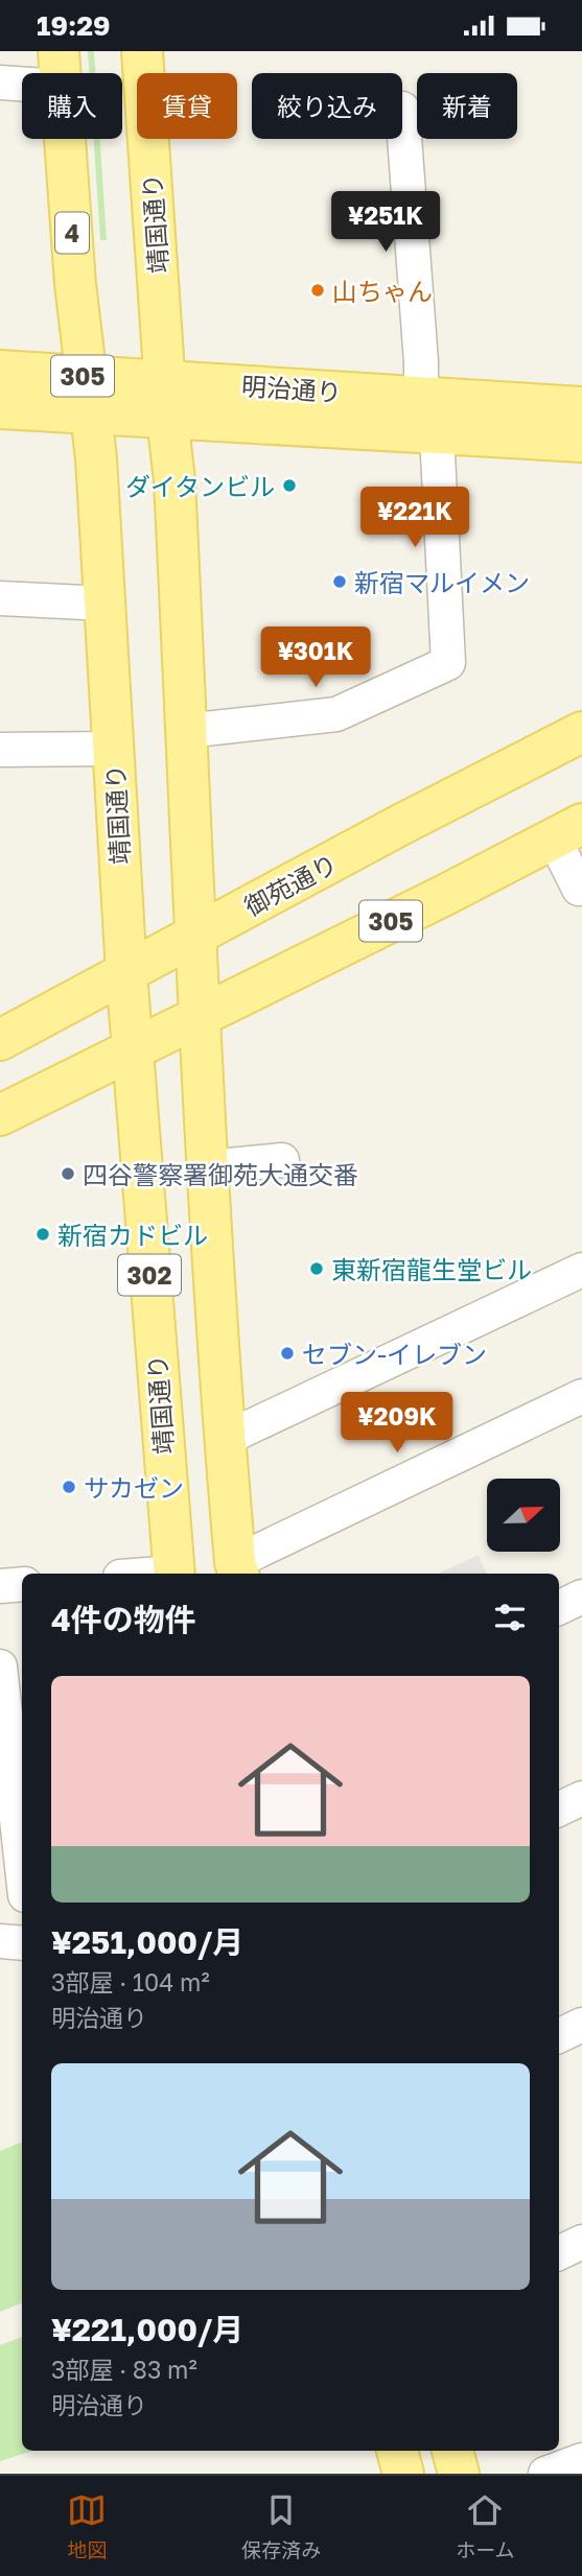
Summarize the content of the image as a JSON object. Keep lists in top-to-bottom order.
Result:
{
  "streets": {
    "main road": [
      "靖国通り",
      "4",
      "305",
      "明治通り",
      "御苑通り",
      "302"
    ]
  },
  "crossings": [
    ["靖国通り", "305"],
    ["靖国通り", "明治通り"],
    ["靖国通り", "御苑通り"]
  ],
  "places": [
    "山ちゃん",
    "ダイタンビル",
    "新宿マルイメン",
    "四谷警察署御苑大通交番",
    "新宿カドビル",
    "東新宿龍生堂ビル",
    "セブン-イレブン",
    "サカゼン"
  ],
  "north": "right",
  "page": {
    "status": "19:29",
    "chip": [
      "購入",
      "賃貸",
      "絞り込み",
      "新着"
    ],
    "price": [
      "¥251K",
      "¥221K",
      "¥301K",
      "¥209K"
    ],
    "heading": "4件の物件",
    "list": [
      {
        "name": "¥251,000/月",
        "note": "3部屋 · 104 m² · 明治通り"
      },
      {
        "name": "¥221,000/月",
        "note": "3部屋 · 83 m² · 明治通り"
      }
    ],
    "tabs": ["地図", "保存済み", "ホーム"]
  }
}
